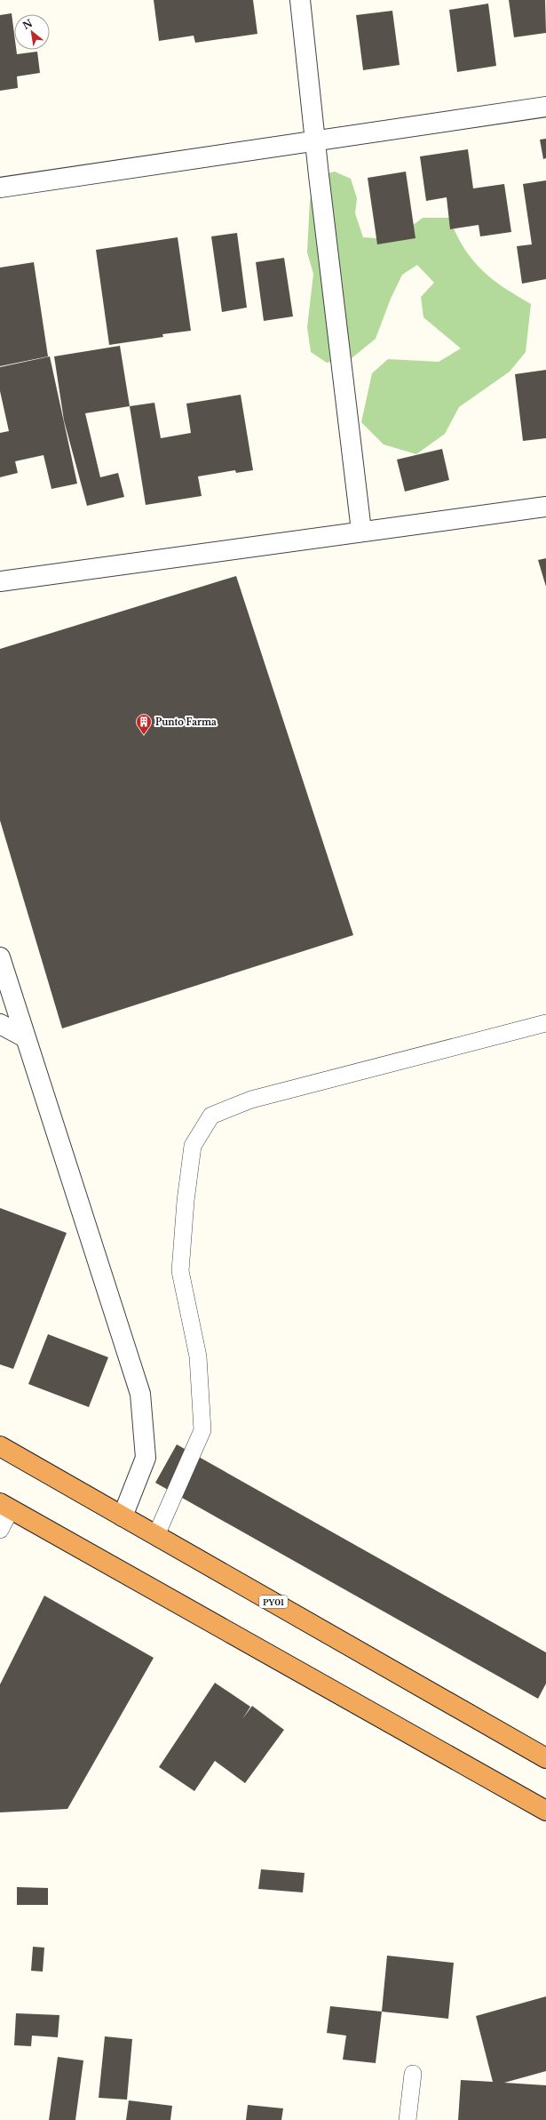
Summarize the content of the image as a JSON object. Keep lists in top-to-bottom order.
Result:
{
  "streets": {
    "highway": ["PY01"]
  },
  "places": {
    "building": ["Punto Farma"]
  },
  "north": "top left"
}
